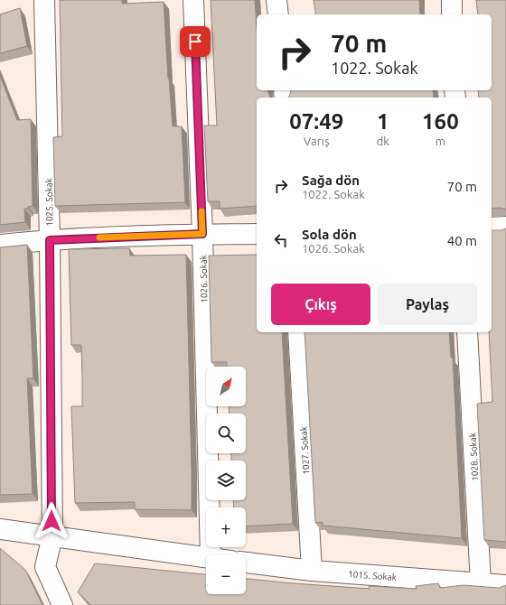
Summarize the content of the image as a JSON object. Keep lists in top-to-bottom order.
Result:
{
  "streets": {
    "street": [
      "1025. Sokak",
      "1026. Sokak",
      "1027. Sokak",
      "1028. Sokak",
      "1015. Sokak"
    ]
  },
  "crossings": [
    ["1027. Sokak", "1015. Sokak"],
    ["1028. Sokak", "1015. Sokak"]
  ],
  "north": "top right",
  "page": {
    "turn": ["70 m", "1022. Sokak"],
    "eta": [
      "07:49",
      "Varış",
      "1",
      "dk",
      "160",
      "m"
    ],
    "list": [
      {
        "name": "Sağa dön",
        "note": "1022. Sokak",
        "value": "70 m"
      },
      {
        "name": "Sola dön",
        "note": "1026. Sokak",
        "value": "40 m"
      }
    ],
    "buttons": ["Çıkış", "Paylaş"],
    "map_buttons": ["+", "−"]
  }
}
